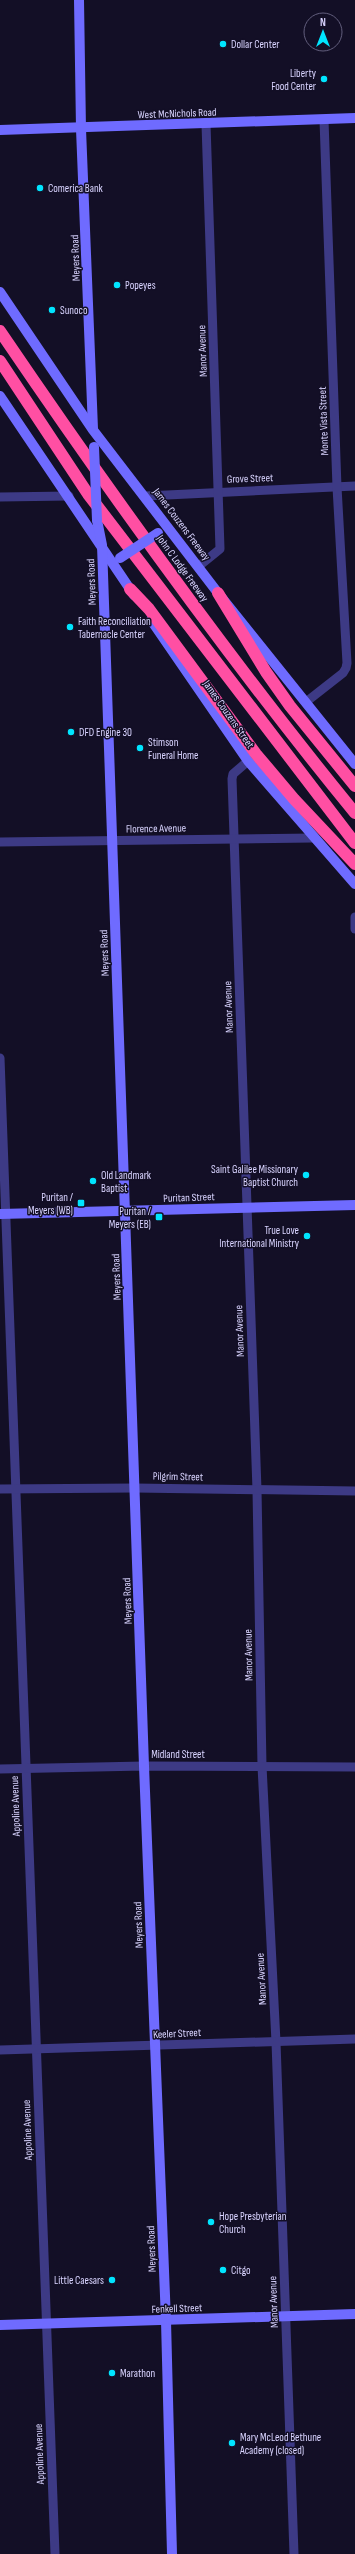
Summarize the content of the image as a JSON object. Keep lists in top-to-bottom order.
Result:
{
  "streets": {
    "highway": ["John C Lodge Freeway"],
    "street": [
      "West McNichols Road",
      "Meyers Road",
      "Manor Avenue",
      "Monte Vista Street",
      "Grove Street",
      "James Couzens Freeway",
      "James Couzens Street",
      "Florence Avenue",
      "Puritan Street",
      "Pilgrim Street",
      "Midland Street",
      "Appoline Avenue",
      "Keeler Street",
      "Fenkell Street"
    ]
  },
  "crossings": [
    ["West McNichols Road", "Meyers Road"],
    ["West McNichols Road", "Manor Avenue"],
    ["West McNichols Road", "Monte Vista Street"],
    ["Meyers Road", "James Couzens Freeway"],
    ["Meyers Road", "James Couzens Street"],
    ["Meyers Road", "Florence Avenue"],
    ["Meyers Road", "Puritan Street"],
    ["Meyers Road", "Pilgrim Street"],
    ["Meyers Road", "Midland Street"],
    ["Meyers Road", "Keeler Street"],
    ["Meyers Road", "Fenkell Street"],
    ["Manor Avenue", "Grove Street"],
    ["Manor Avenue", "James Couzens Freeway"],
    ["Manor Avenue", "James Couzens Street"],
    ["Manor Avenue", "Florence Avenue"],
    ["Manor Avenue", "Puritan Street"],
    ["Manor Avenue", "Pilgrim Street"],
    ["Manor Avenue", "Midland Street"],
    ["Manor Avenue", "Keeler Street"],
    ["Manor Avenue", "Fenkell Street"],
    ["Monte Vista Street", "Grove Street"],
    ["Monte Vista Street", "James Couzens Freeway"],
    ["Grove Street", "James Couzens Freeway"],
    ["James Couzens Street", "Florence Avenue"],
    ["Puritan Street", "Appoline Avenue"],
    ["Pilgrim Street", "Appoline Avenue"],
    ["Midland Street", "Appoline Avenue"],
    ["Appoline Avenue", "Keeler Street"],
    ["Appoline Avenue", "Fenkell Street"]
  ],
  "places": {
    "other": [
      "Dollar Center",
      "Liberty Food Center",
      "Comerica Bank",
      "Popeyes",
      "Sunoco",
      "Faith Reconciliation Tabernacle Center",
      "DFD Engine 30",
      "Stimson Funeral Home",
      "Saint Galilee Missionary Baptist Church",
      "Old Landmark Baptist",
      "True Love International Ministry",
      "Hope Presbyterian Church",
      "Citgo",
      "Little Caesars",
      "Marathon",
      "Mary McLeod Bethune Academy (closed)"
    ],
    "transit": ["Puritan / Meyers (WB)", "Puritan / Meyers (EB)"]
  },
  "north": "top"
}
